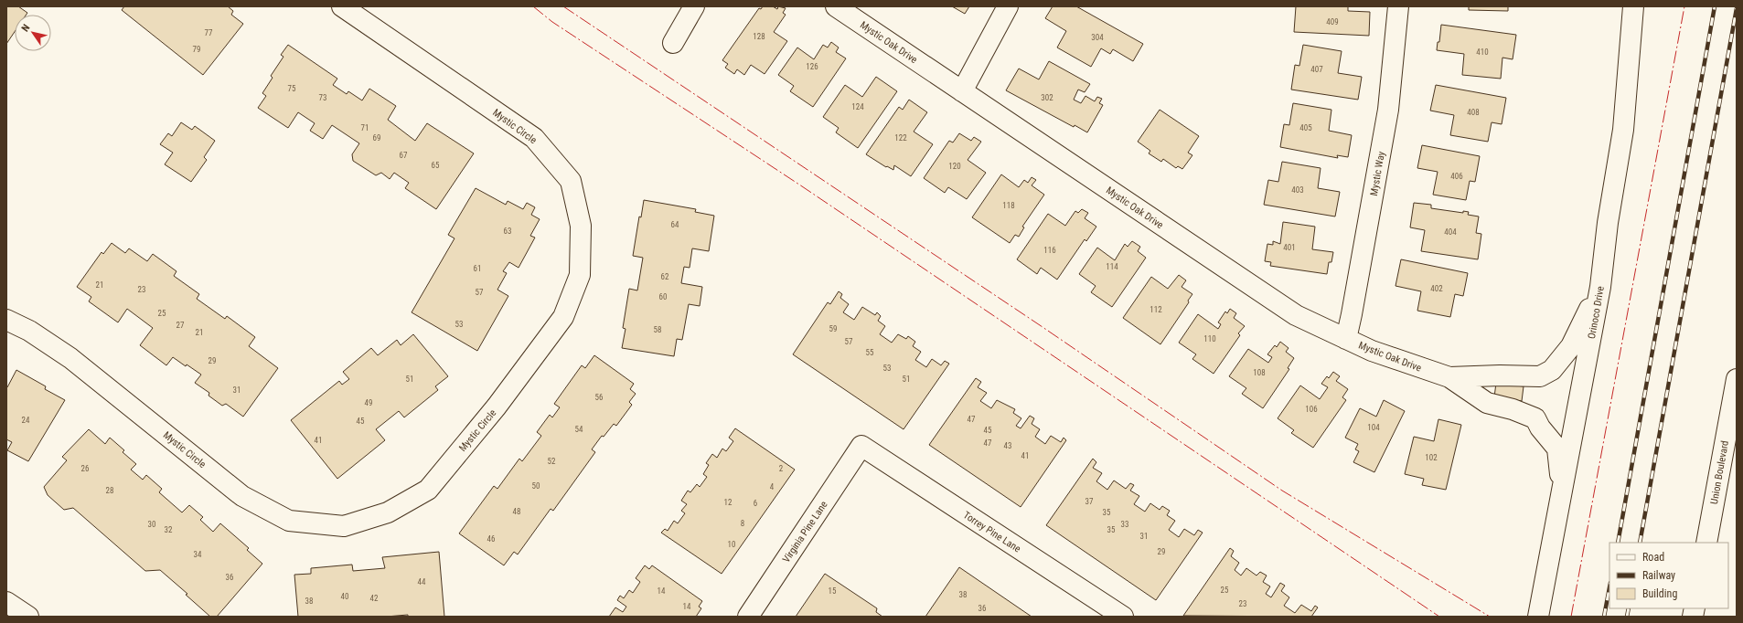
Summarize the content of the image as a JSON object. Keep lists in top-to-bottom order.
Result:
{
  "streets": {
    "street": [
      "Mystic Oak Drive",
      "Mystic Circle",
      "Mystic Way",
      "Orinoco Drive",
      "Union Boulevard",
      "Virginia Pine Lane",
      "Torrey Pine Lane"
    ]
  },
  "crossings": [
    ["Mystic Oak Drive", "Mystic Way"],
    ["Mystic Oak Drive", "Orinoco Drive"],
    ["Virginia Pine Lane", "Torrey Pine Lane"]
  ],
  "house_numbers": [
    "409",
    "77",
    "128",
    "304",
    "79",
    "410",
    "126",
    "407",
    "75",
    "73",
    "302",
    "124",
    "408",
    "71",
    "405",
    "69",
    "122",
    "67",
    "65",
    "120",
    "406",
    "403",
    "118",
    "64",
    "63",
    "404",
    "401",
    "116",
    "114",
    "61",
    "62",
    "21",
    "402",
    "23",
    "57",
    "60",
    "112",
    "25",
    "53",
    "27",
    "59",
    "58",
    "21",
    "110",
    "57",
    "55",
    "29",
    "53",
    "108",
    "51",
    "51",
    "31",
    "56",
    "49",
    "106",
    "47",
    "24",
    "45",
    "104",
    "54",
    "45",
    "41",
    "47",
    "43",
    "41",
    "102",
    "52",
    "26",
    "2",
    "50",
    "4",
    "28",
    "37",
    "12",
    "6",
    "48",
    "35",
    "8",
    "30",
    "33",
    "32",
    "35",
    "31",
    "46",
    "10",
    "29",
    "34",
    "36",
    "44",
    "25",
    "14",
    "15",
    "38",
    "40",
    "42",
    "38",
    "23",
    "14",
    "36"
  ],
  "legend": ["Road", "Railway", "Building"],
  "north": "top left"
}
